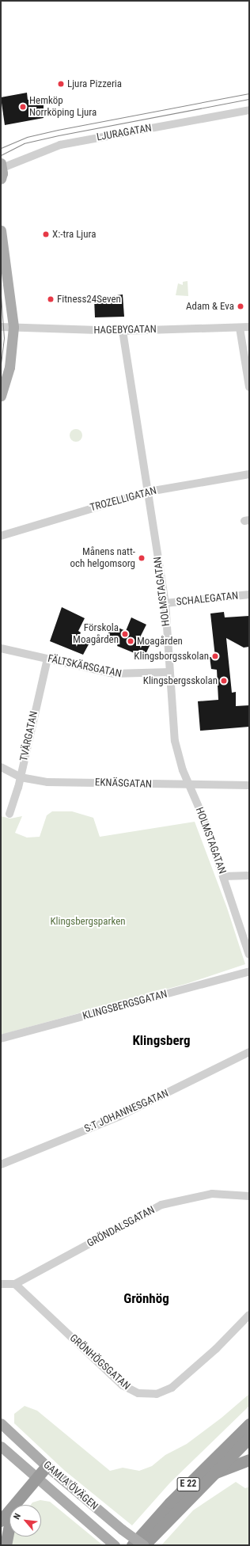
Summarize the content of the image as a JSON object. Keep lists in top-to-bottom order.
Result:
{
  "streets": {
    "highway": ["E 22"],
    "main road": ["GAMLA ÖVÄGEN"],
    "street": [
      "LJURAGATAN",
      "HAGEBYGATAN",
      "TROZELLIGATAN",
      "HOLMSTAGATAN",
      "SCHALEGATAN",
      "FÄLTSKÄRSGATAN",
      "TVÄRGATAN",
      "EKNÄSGATAN",
      "KLINGSBERGSGATAN",
      "S:T JOHANNESGATAN",
      "GRÖNDALSGATAN",
      "GRÖNHÖGSGATAN"
    ]
  },
  "crossings": [
    ["HAGEBYGATAN", "HOLMSTAGATAN"],
    ["TROZELLIGATAN", "HOLMSTAGATAN"],
    ["HOLMSTAGATAN", "SCHALEGATAN"],
    ["HOLMSTAGATAN", "FÄLTSKÄRSGATAN"],
    ["HOLMSTAGATAN", "EKNÄSGATAN"],
    ["FÄLTSKÄRSGATAN", "TVÄRGATAN"],
    ["TVÄRGATAN", "EKNÄSGATAN"],
    ["GRÖNDALSGATAN", "GRÖNHÖGSGATAN"],
    ["E 22", "GAMLA ÖVÄGEN"]
  ],
  "districts": ["Klingsberg", "Grönhög"],
  "parks": ["Klingsbergsparken"],
  "places": [
    "Ljura Pizzeria",
    "Hemköp Norrköping Ljura",
    "X:-tra Ljura",
    "Fitness24Seven",
    "Adam & Eva",
    "Månens natt- och helgomsorg",
    "Förskola Moagården",
    "Moagården",
    "Klingsborgsskolan",
    "Klingsbergsskolan"
  ],
  "north": "top left"
}
